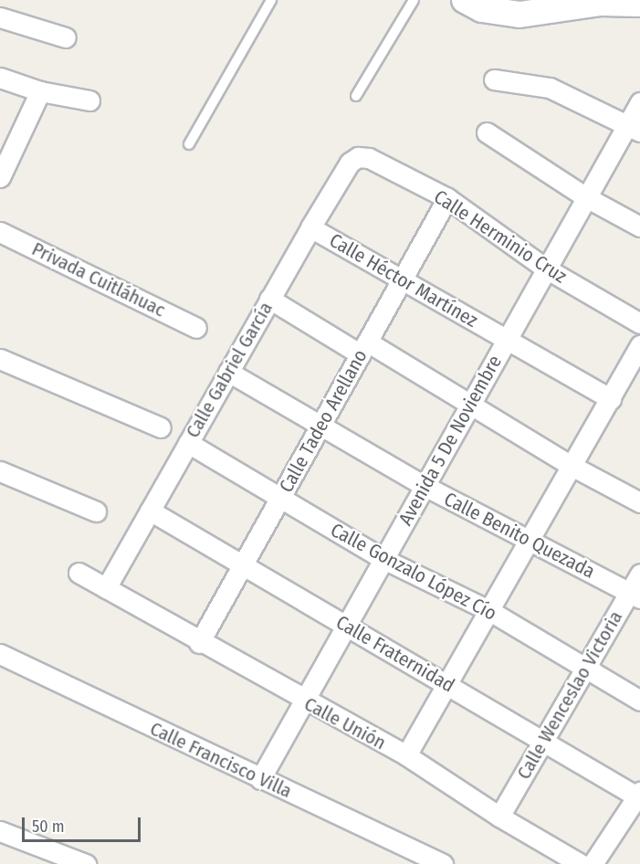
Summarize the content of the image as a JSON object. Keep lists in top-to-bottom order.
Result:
{
  "streets": {
    "street": [
      "Calle Herminio Cruz",
      "Privada Cuitláhuac",
      "Calle Héctor Martínez",
      "Calle Gabriel García",
      "Calle Tadeo Arellano",
      "Avenida 5 De Noviembre",
      "Calle Benito Quezada",
      "Calle Gonzalo López Cío",
      "Calle Fraternidad",
      "Calle Wenceslao Victoria",
      "Calle Unión",
      "Calle Francisco Villa"
    ]
  },
  "crossings": [
    ["Calle Herminio Cruz", "Calle Gabriel García"],
    ["Calle Herminio Cruz", "Calle Tadeo Arellano"],
    ["Calle Herminio Cruz", "Avenida 5 De Noviembre"],
    ["Calle Héctor Martínez", "Calle Gabriel García"],
    ["Calle Héctor Martínez", "Calle Tadeo Arellano"],
    ["Calle Héctor Martínez", "Avenida 5 De Noviembre"],
    ["Calle Gabriel García", "Calle Benito Quezada"],
    ["Calle Gabriel García", "Calle Gonzalo López Cío"],
    ["Calle Gabriel García", "Calle Fraternidad"],
    ["Calle Gabriel García", "Calle Unión"],
    ["Calle Tadeo Arellano", "Calle Benito Quezada"],
    ["Calle Tadeo Arellano", "Calle Gonzalo López Cío"],
    ["Calle Tadeo Arellano", "Calle Fraternidad"],
    ["Calle Tadeo Arellano", "Calle Unión"],
    ["Avenida 5 De Noviembre", "Calle Benito Quezada"],
    ["Avenida 5 De Noviembre", "Calle Gonzalo López Cío"],
    ["Avenida 5 De Noviembre", "Calle Fraternidad"],
    ["Avenida 5 De Noviembre", "Calle Unión"],
    ["Avenida 5 De Noviembre", "Calle Francisco Villa"],
    ["Calle Benito Quezada", "Calle Wenceslao Victoria"],
    ["Calle Gonzalo López Cío", "Calle Wenceslao Victoria"],
    ["Calle Fraternidad", "Calle Wenceslao Victoria"],
    ["Calle Wenceslao Victoria", "Calle Unión"]
  ],
  "scale_bar": "50 m"
}
